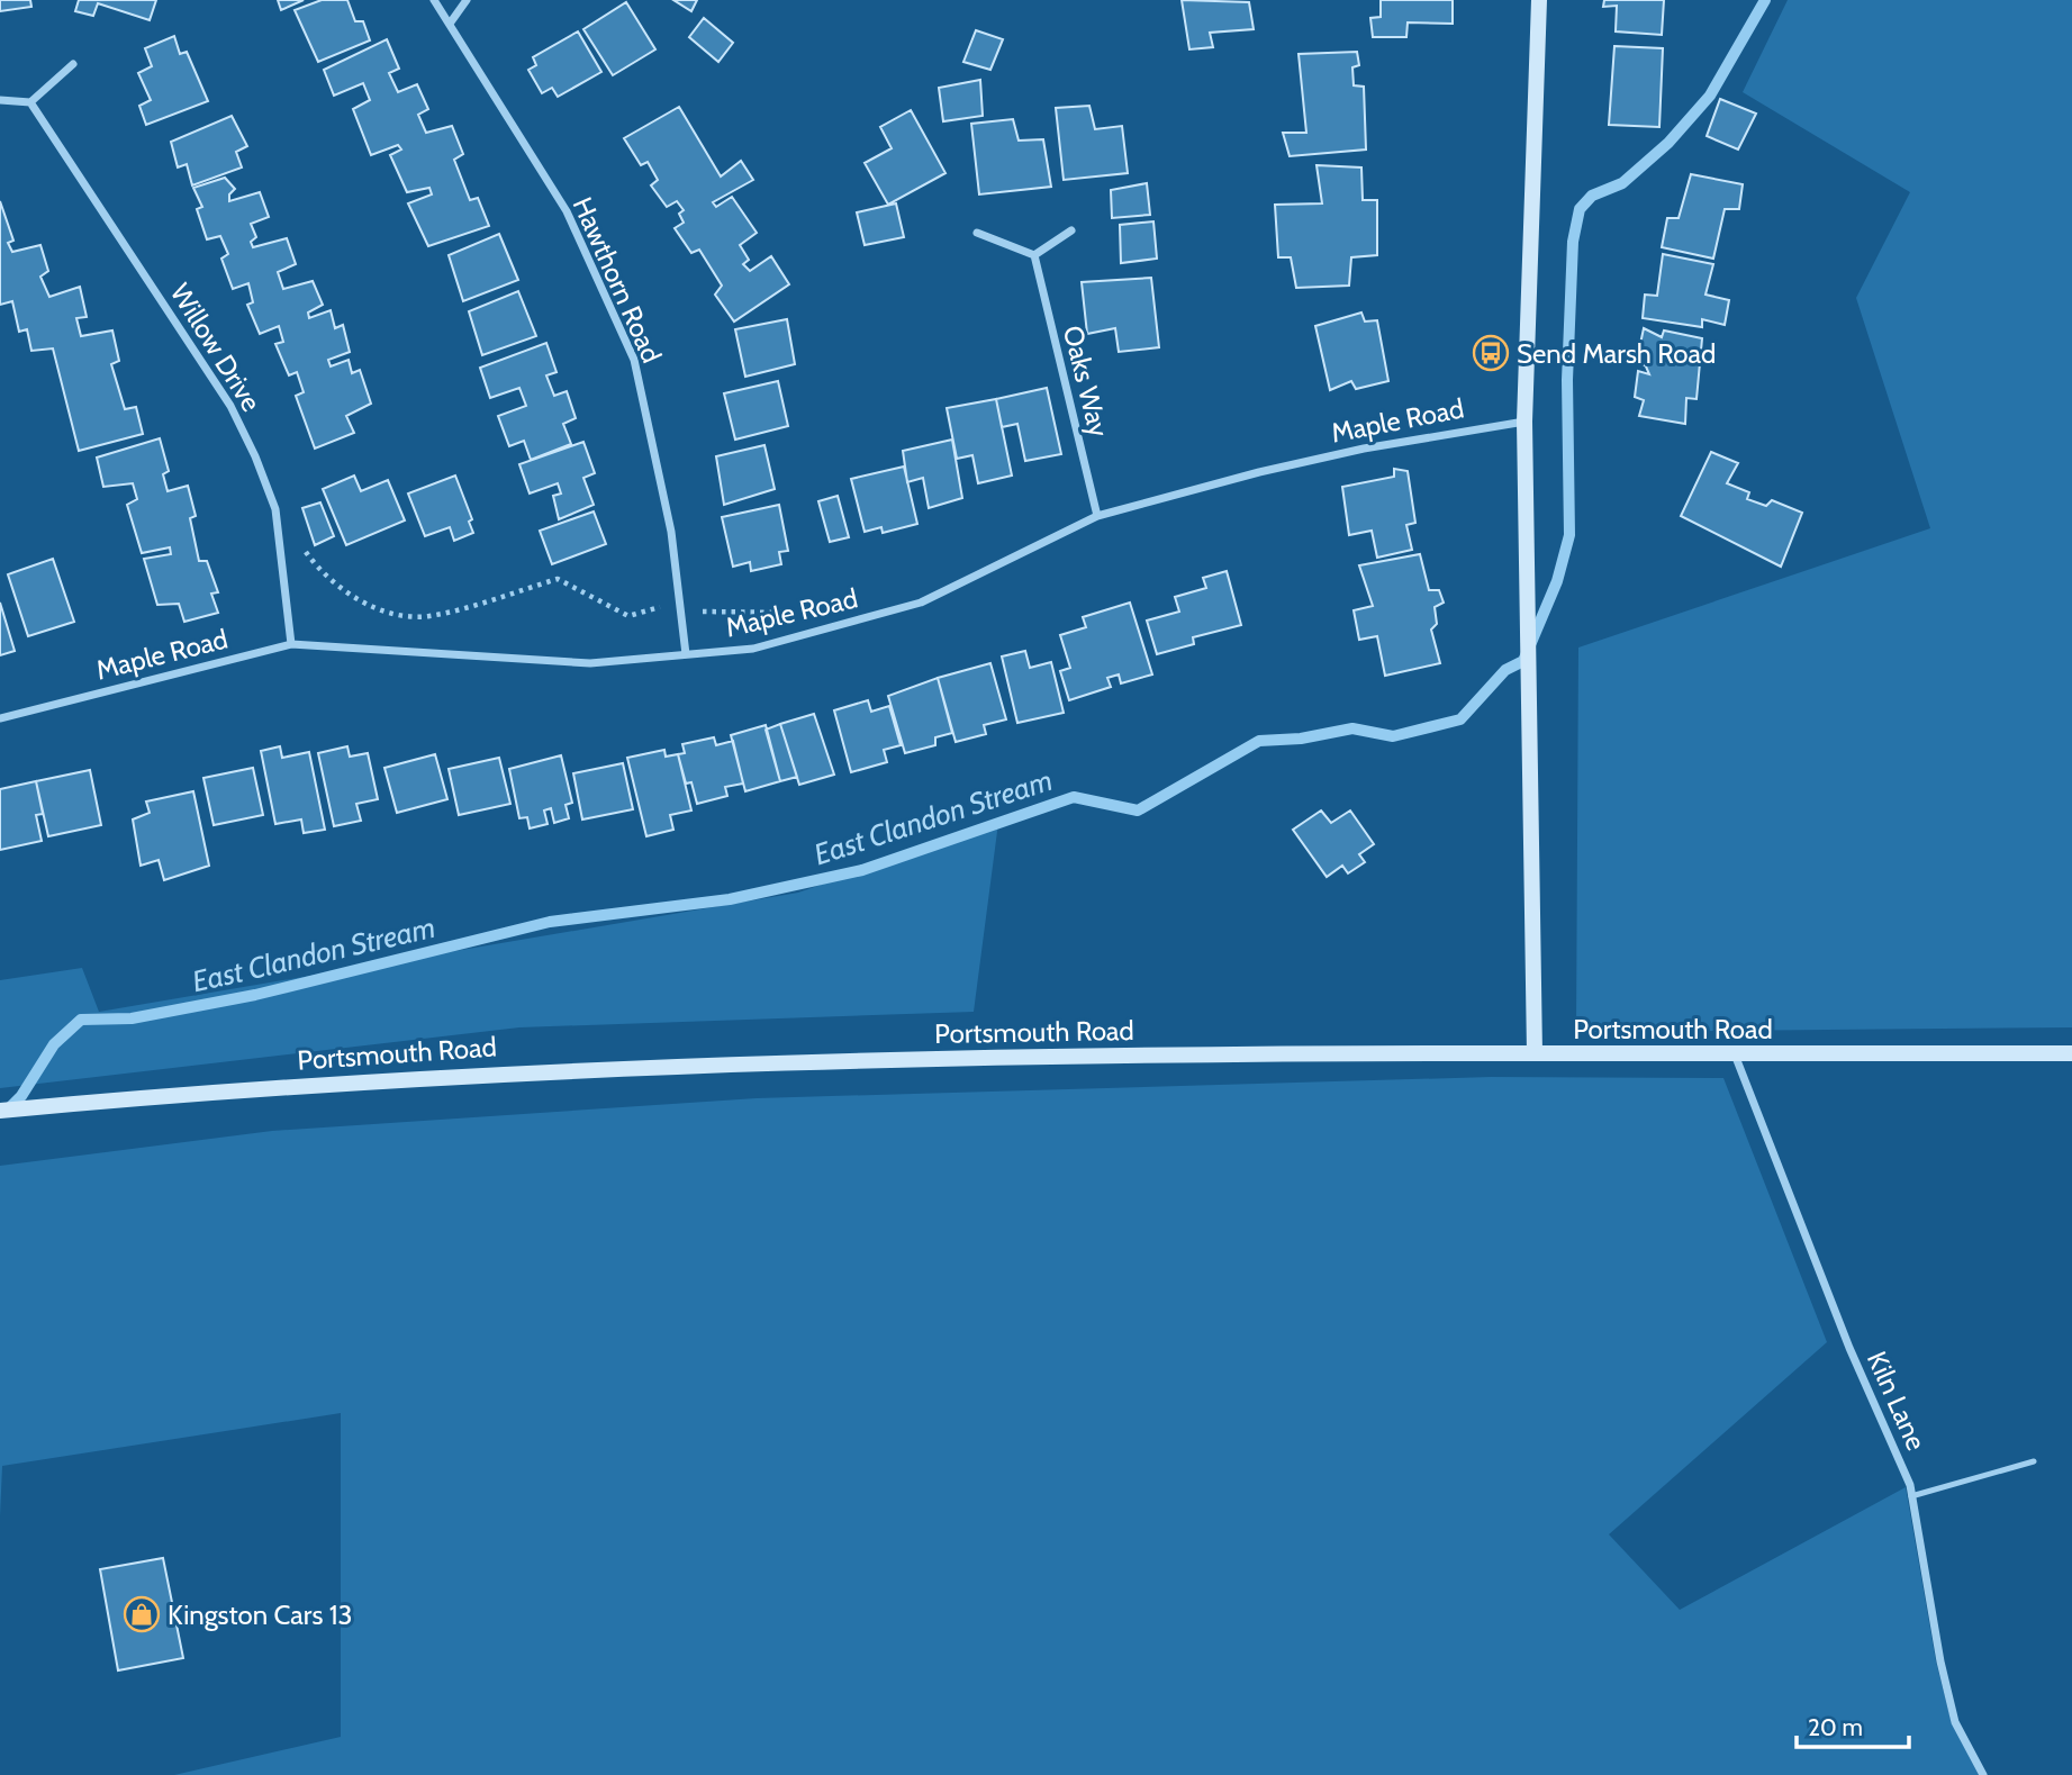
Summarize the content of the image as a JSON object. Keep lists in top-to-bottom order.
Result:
{
  "streets": {
    "main road": ["Portsmouth Road"],
    "street": [
      "Hawthorn Road",
      "Willow Drive",
      "Oaks Way",
      "Maple Road",
      "Kiln Lane"
    ]
  },
  "crossings": [
    ["Hawthorn Road", "Maple Road"],
    ["Willow Drive", "Maple Road"],
    ["Oaks Way", "Maple Road"],
    ["Portsmouth Road", "Kiln Lane"]
  ],
  "water": ["East Clandon Stream"],
  "places": {
    "bus stop": ["Send Marsh Road"],
    "shop": ["Kingston Cars 13"]
  },
  "scale_bar": "20 m"
}
